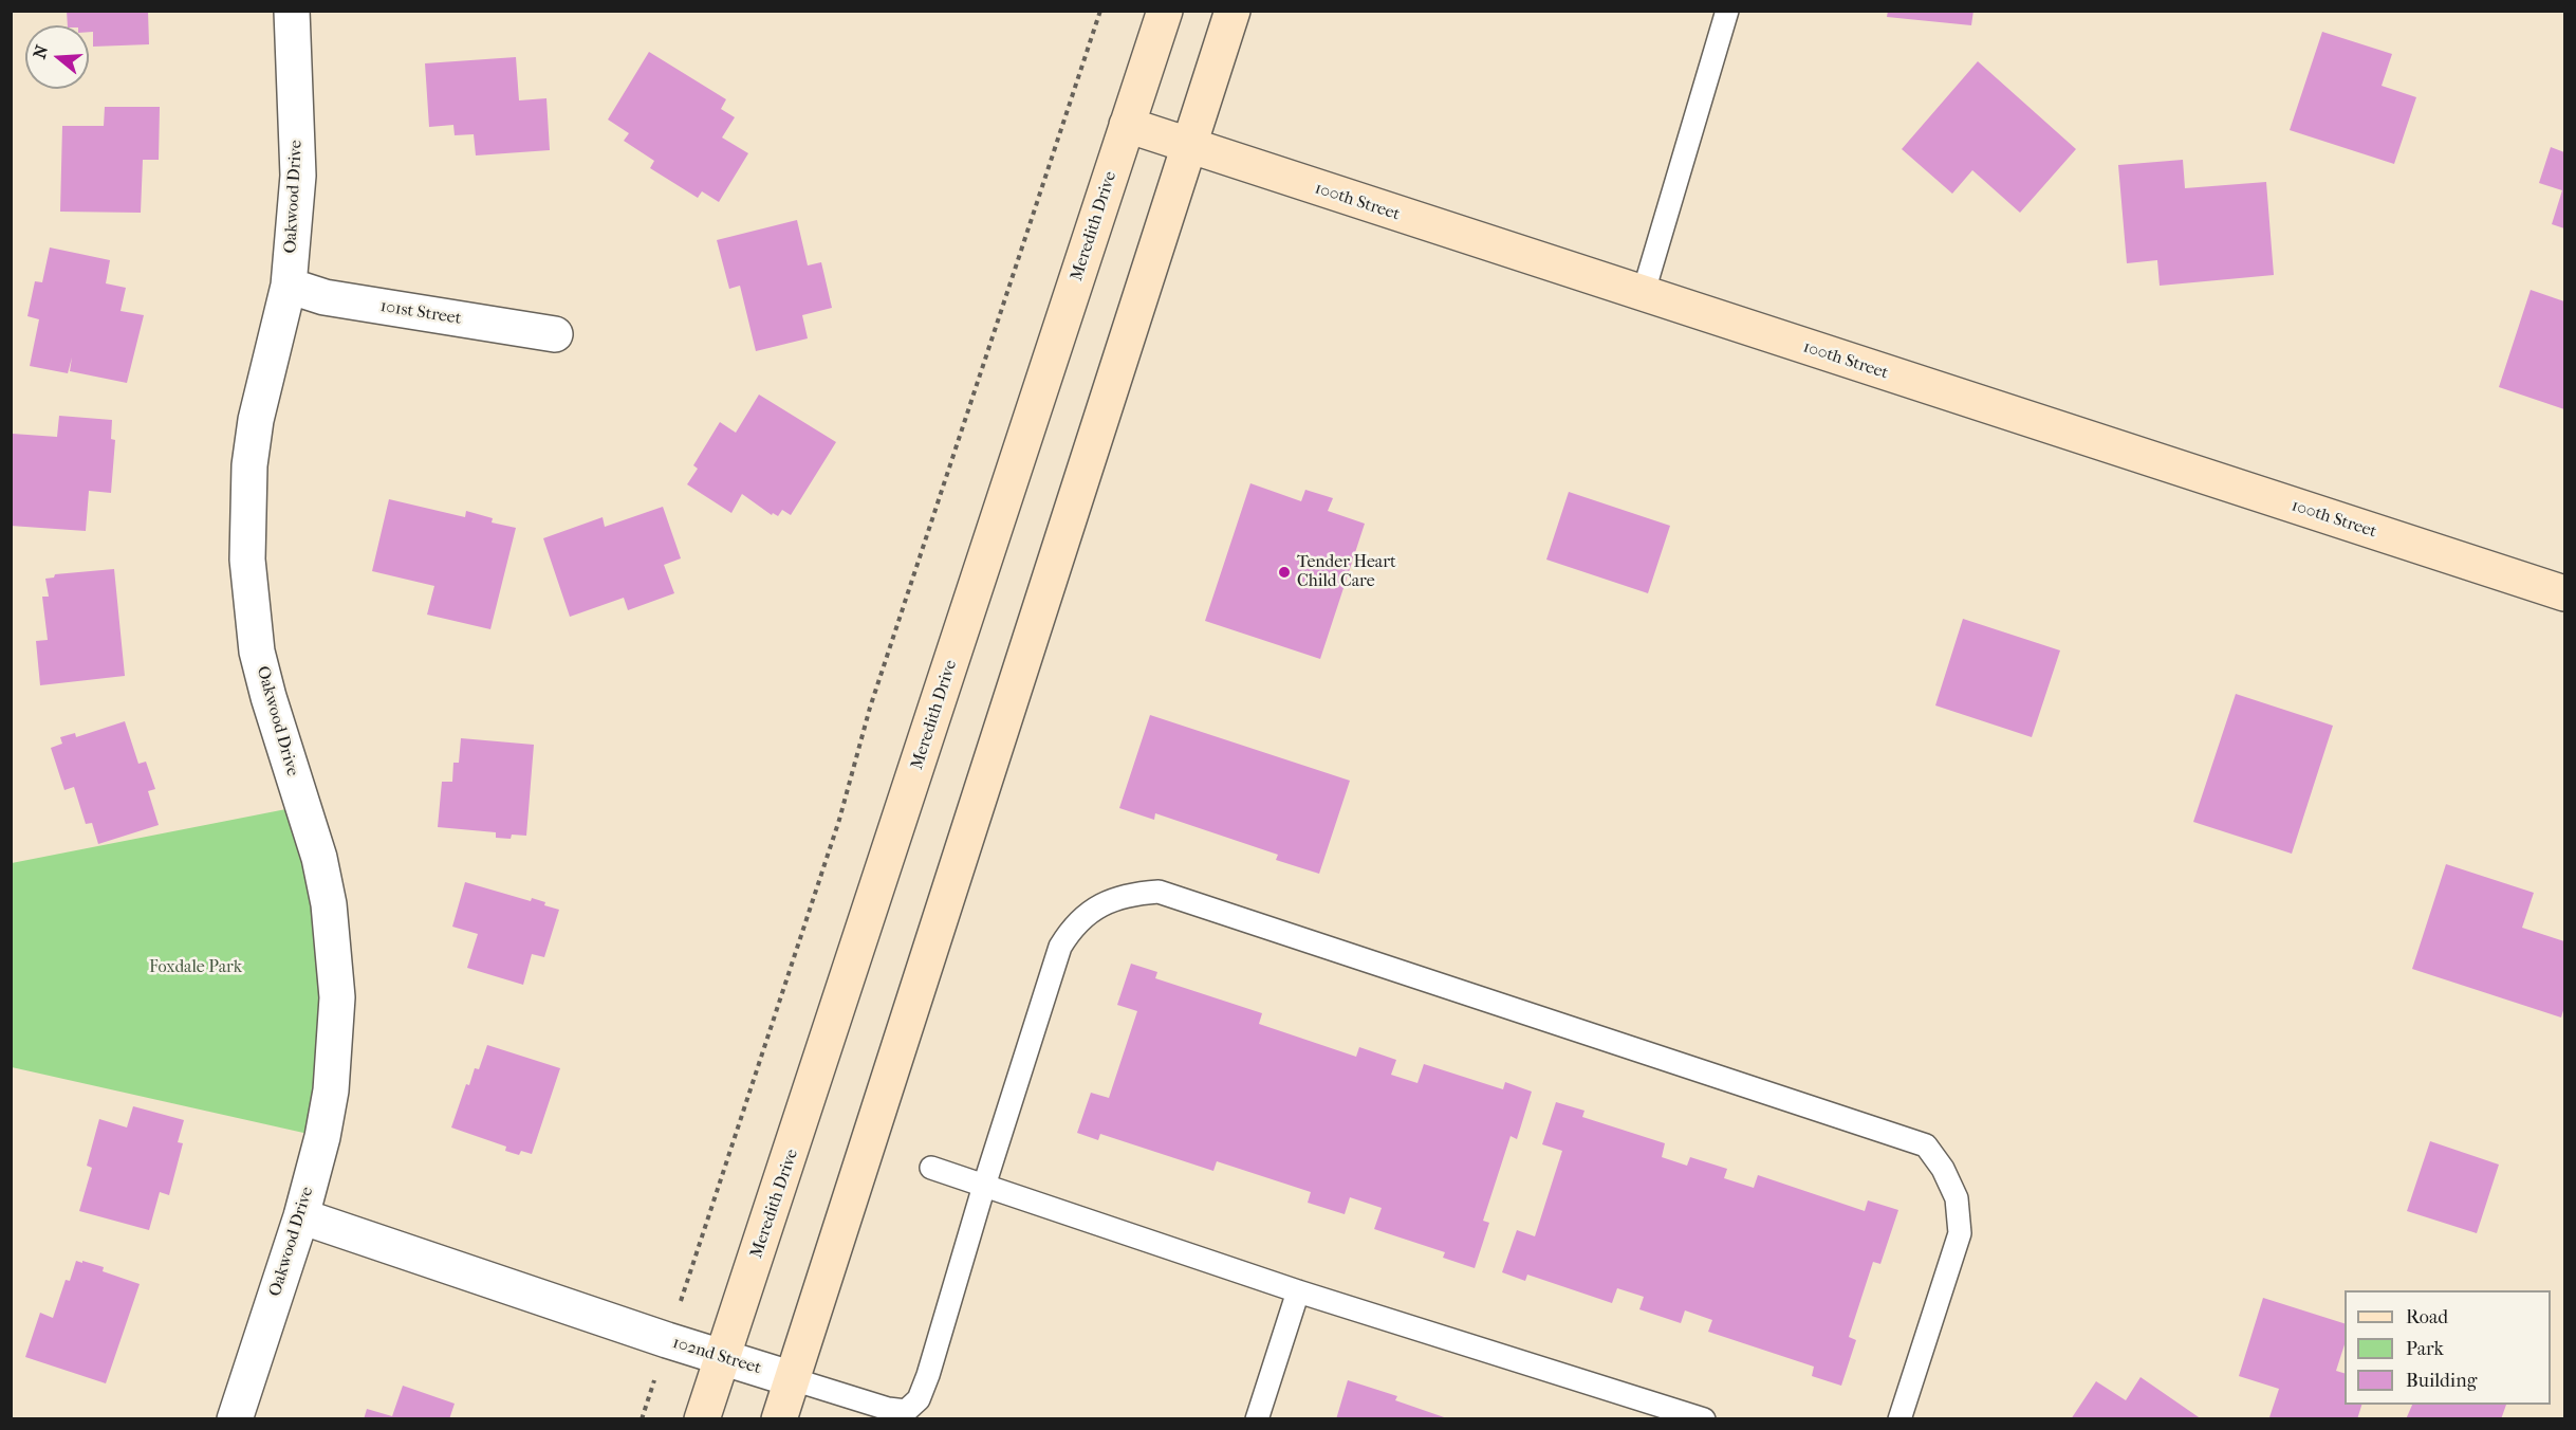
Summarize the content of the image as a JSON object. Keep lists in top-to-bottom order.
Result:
{
  "streets": {
    "main road": ["100th Street", "Meredith Drive"],
    "street": ["Oakwood Drive", "101st Street", "102nd Street"]
  },
  "crossings": [
    ["Oakwood Drive", "101st Street"],
    ["Oakwood Drive", "102nd Street"],
    ["100th Street", "Meredith Drive"],
    ["Meredith Drive", "102nd Street"]
  ],
  "parks": ["Foxdale Park"],
  "places": ["Tender Heart Child Care"],
  "legend": ["Road", "Park", "Building"],
  "north": "left"
}
